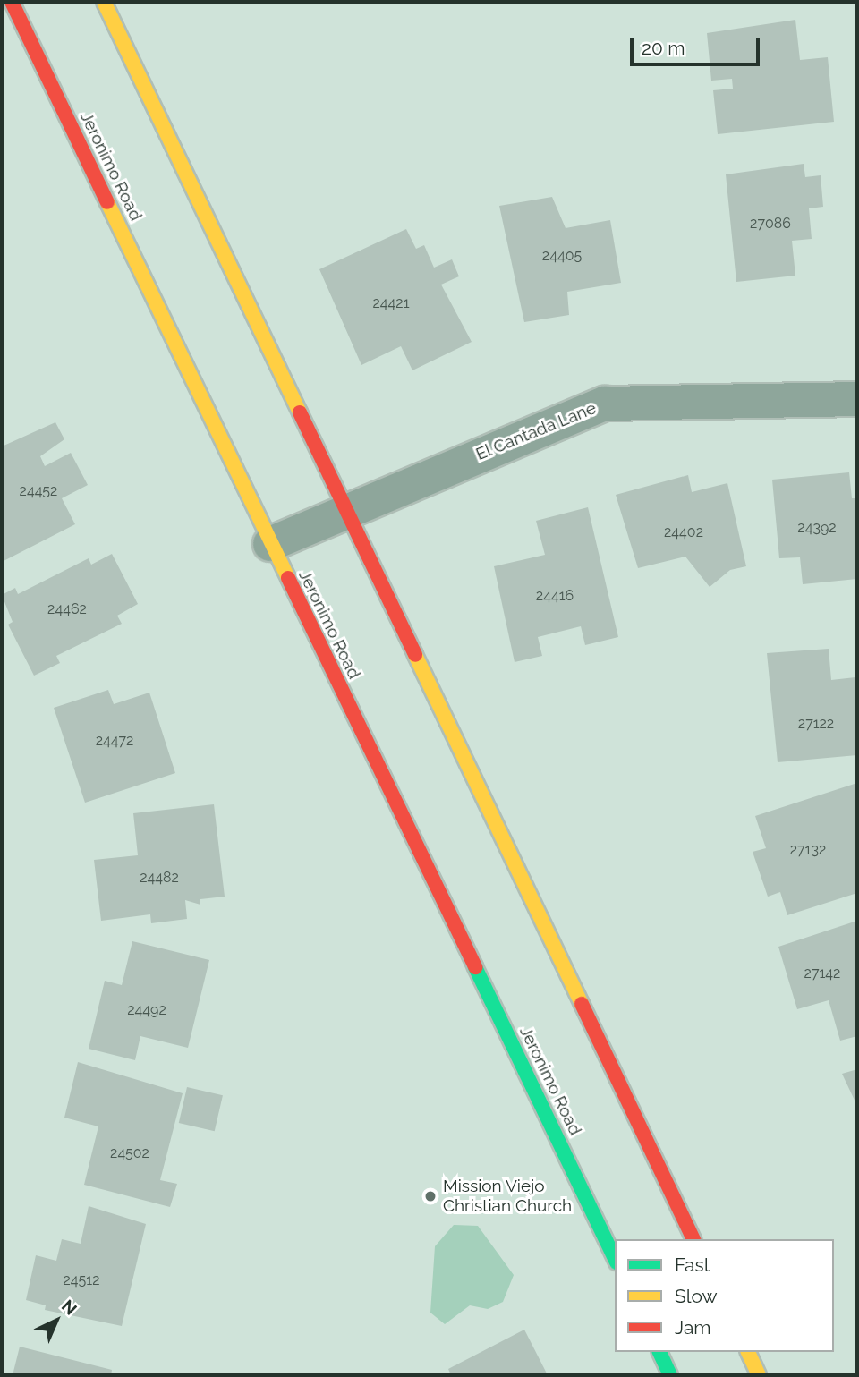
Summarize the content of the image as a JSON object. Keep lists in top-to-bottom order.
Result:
{
  "streets": {
    "main road": ["Jeronimo Road"],
    "street": ["El Cantada Lane"]
  },
  "crossings": [
    ["Jeronimo Road", "El Cantada Lane"]
  ],
  "places": ["Mission Viejo Christian Church"],
  "house_numbers": [
    "27086",
    "24405",
    "24421",
    "24452",
    "24392",
    "24402",
    "24416",
    "24462",
    "27122",
    "24472",
    "27132",
    "24482",
    "27142",
    "24492",
    "24502",
    "24512"
  ],
  "legend": ["Fast", "Slow", "Jam"],
  "scale_bar": "20 m",
  "north": "top right"
}
